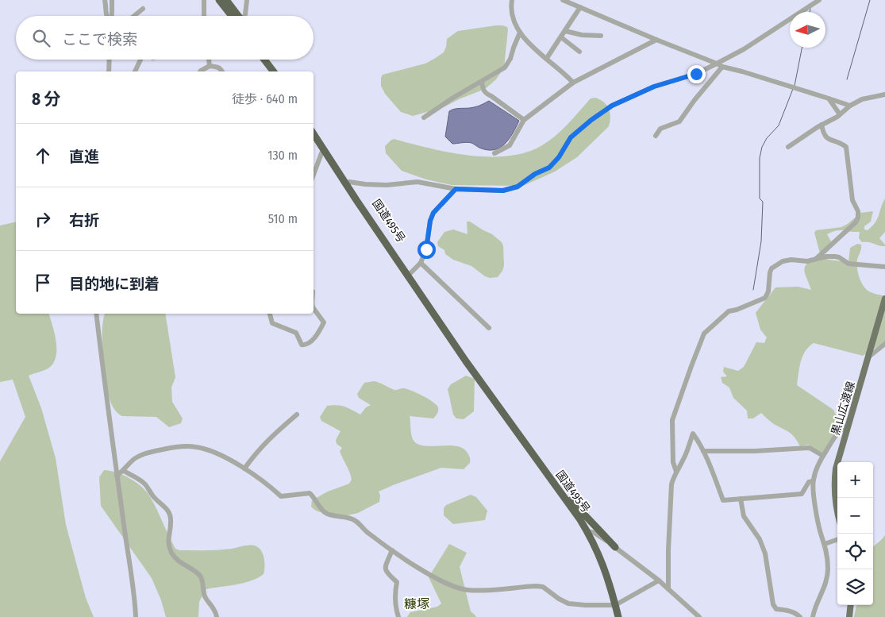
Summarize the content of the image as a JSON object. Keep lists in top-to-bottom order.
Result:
{
  "streets": {
    "highway": ["国道495号"],
    "main road": ["黒山広渡線"]
  },
  "districts": ["糠塚"],
  "north": "left",
  "page": {
    "search": "ここで検索",
    "heading": ["8 分", "徒歩 · 640 m"],
    "list": [
      ["直進", "130 m"],
      ["右折", "510 m"],
      "目的地に到着"
    ],
    "map_buttons": ["+", "−"]
  }
}
